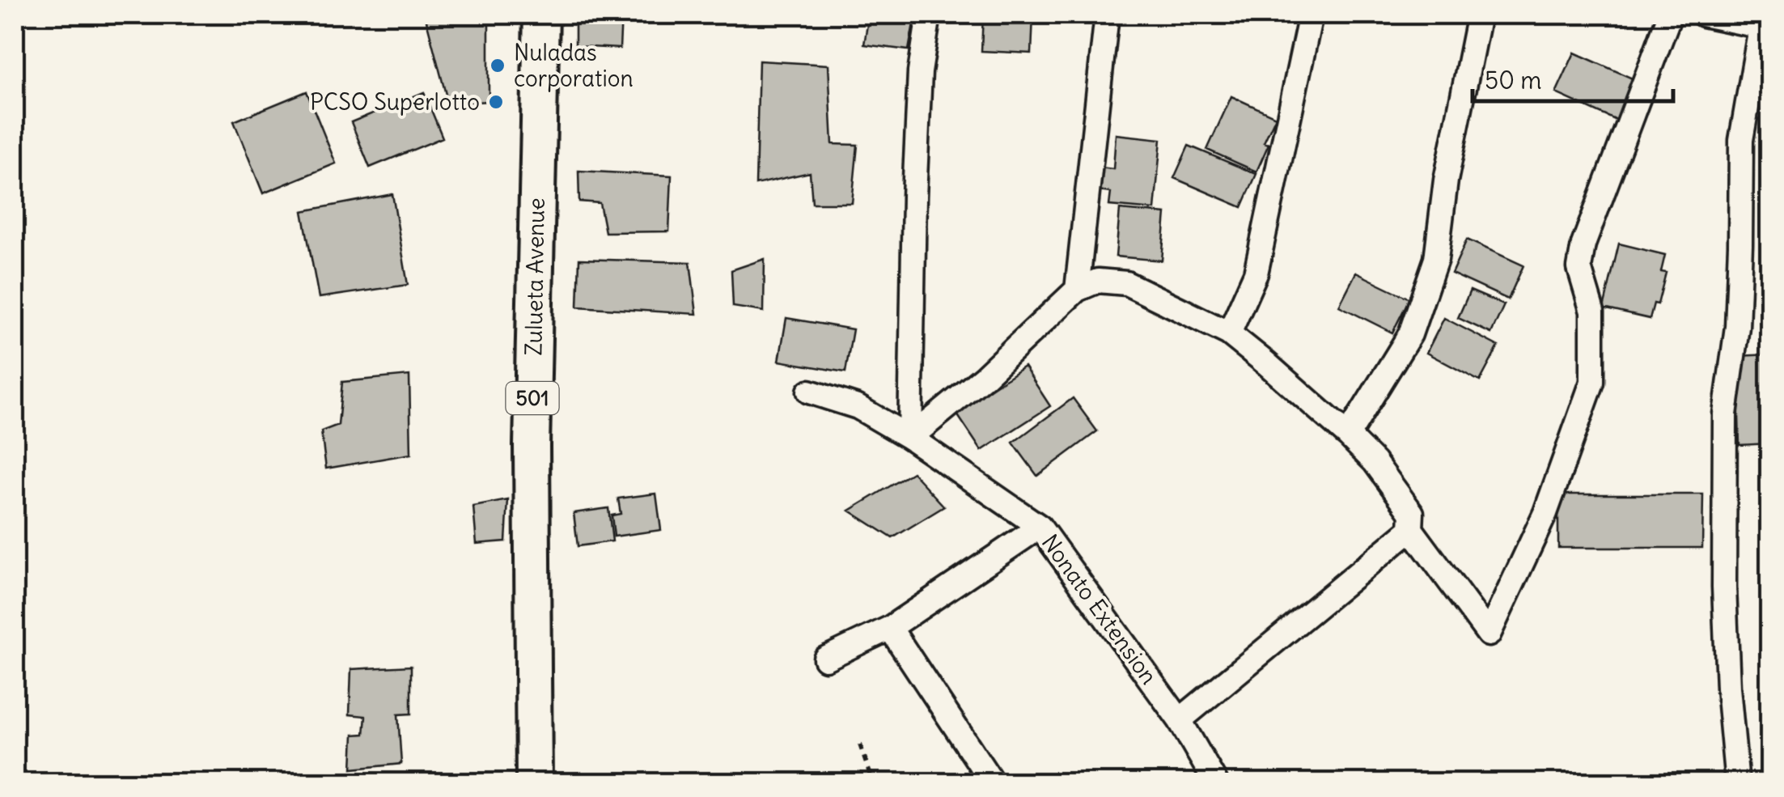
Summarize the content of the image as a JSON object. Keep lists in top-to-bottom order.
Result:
{
  "streets": {
    "main road": ["Zulueta Avenue", "501"],
    "street": ["Nonato Extension"]
  },
  "places": ["Nuladas corporation", "PCSO Superlotto"],
  "scale_bar": "50 m"
}
